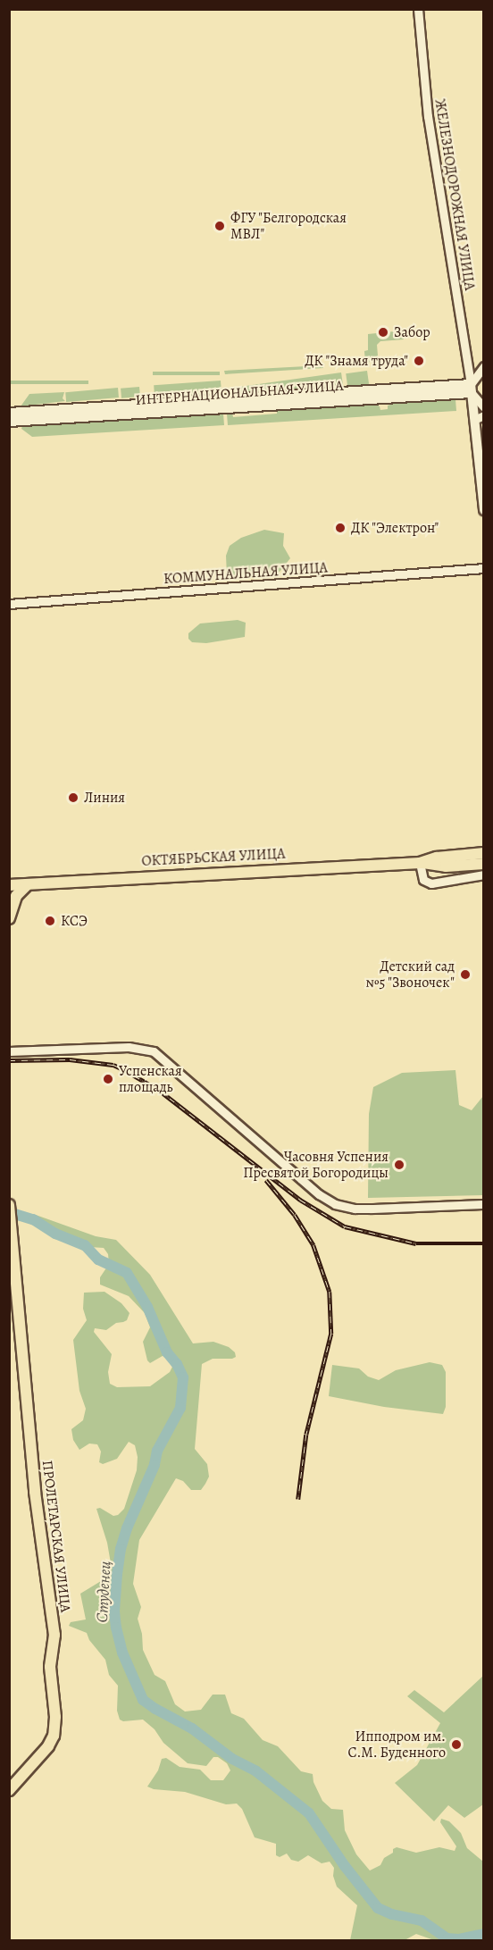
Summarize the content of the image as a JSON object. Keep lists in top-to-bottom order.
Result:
{
  "streets": {
    "main road": [
      "ЖЕЛЕЗНОДОРОЖНАЯ УЛИЦА",
      "ИНТЕРНАЦИОНАЛЬНАЯ УЛИЦА",
      "ОКТЯБРЬСКАЯ УЛИЦА",
      "ПРОЛЕТАРСКАЯ УЛИЦА"
    ],
    "street": ["КОММУНАЛЬНАЯ УЛИЦА"]
  },
  "crossings": [
    ["ЖЕЛЕЗНОДОРОЖНАЯ УЛИЦА", "ИНТЕРНАЦИОНАЛЬНАЯ УЛИЦА"]
  ],
  "water": ["Студенец"],
  "places": [
    "ФГУ \"Белгородская МВЛ\"",
    "Забор",
    "ДК \"Знамя труда\"",
    "ДК \"Электрон\"",
    "Линия",
    "КСЭ",
    "Детский сад №5 \"Звоночек\"",
    "Успенская площадь",
    "Часовня Успения Пресвятой Богородицы",
    "Ипподром им. С.М. Буденного"
  ]
}
